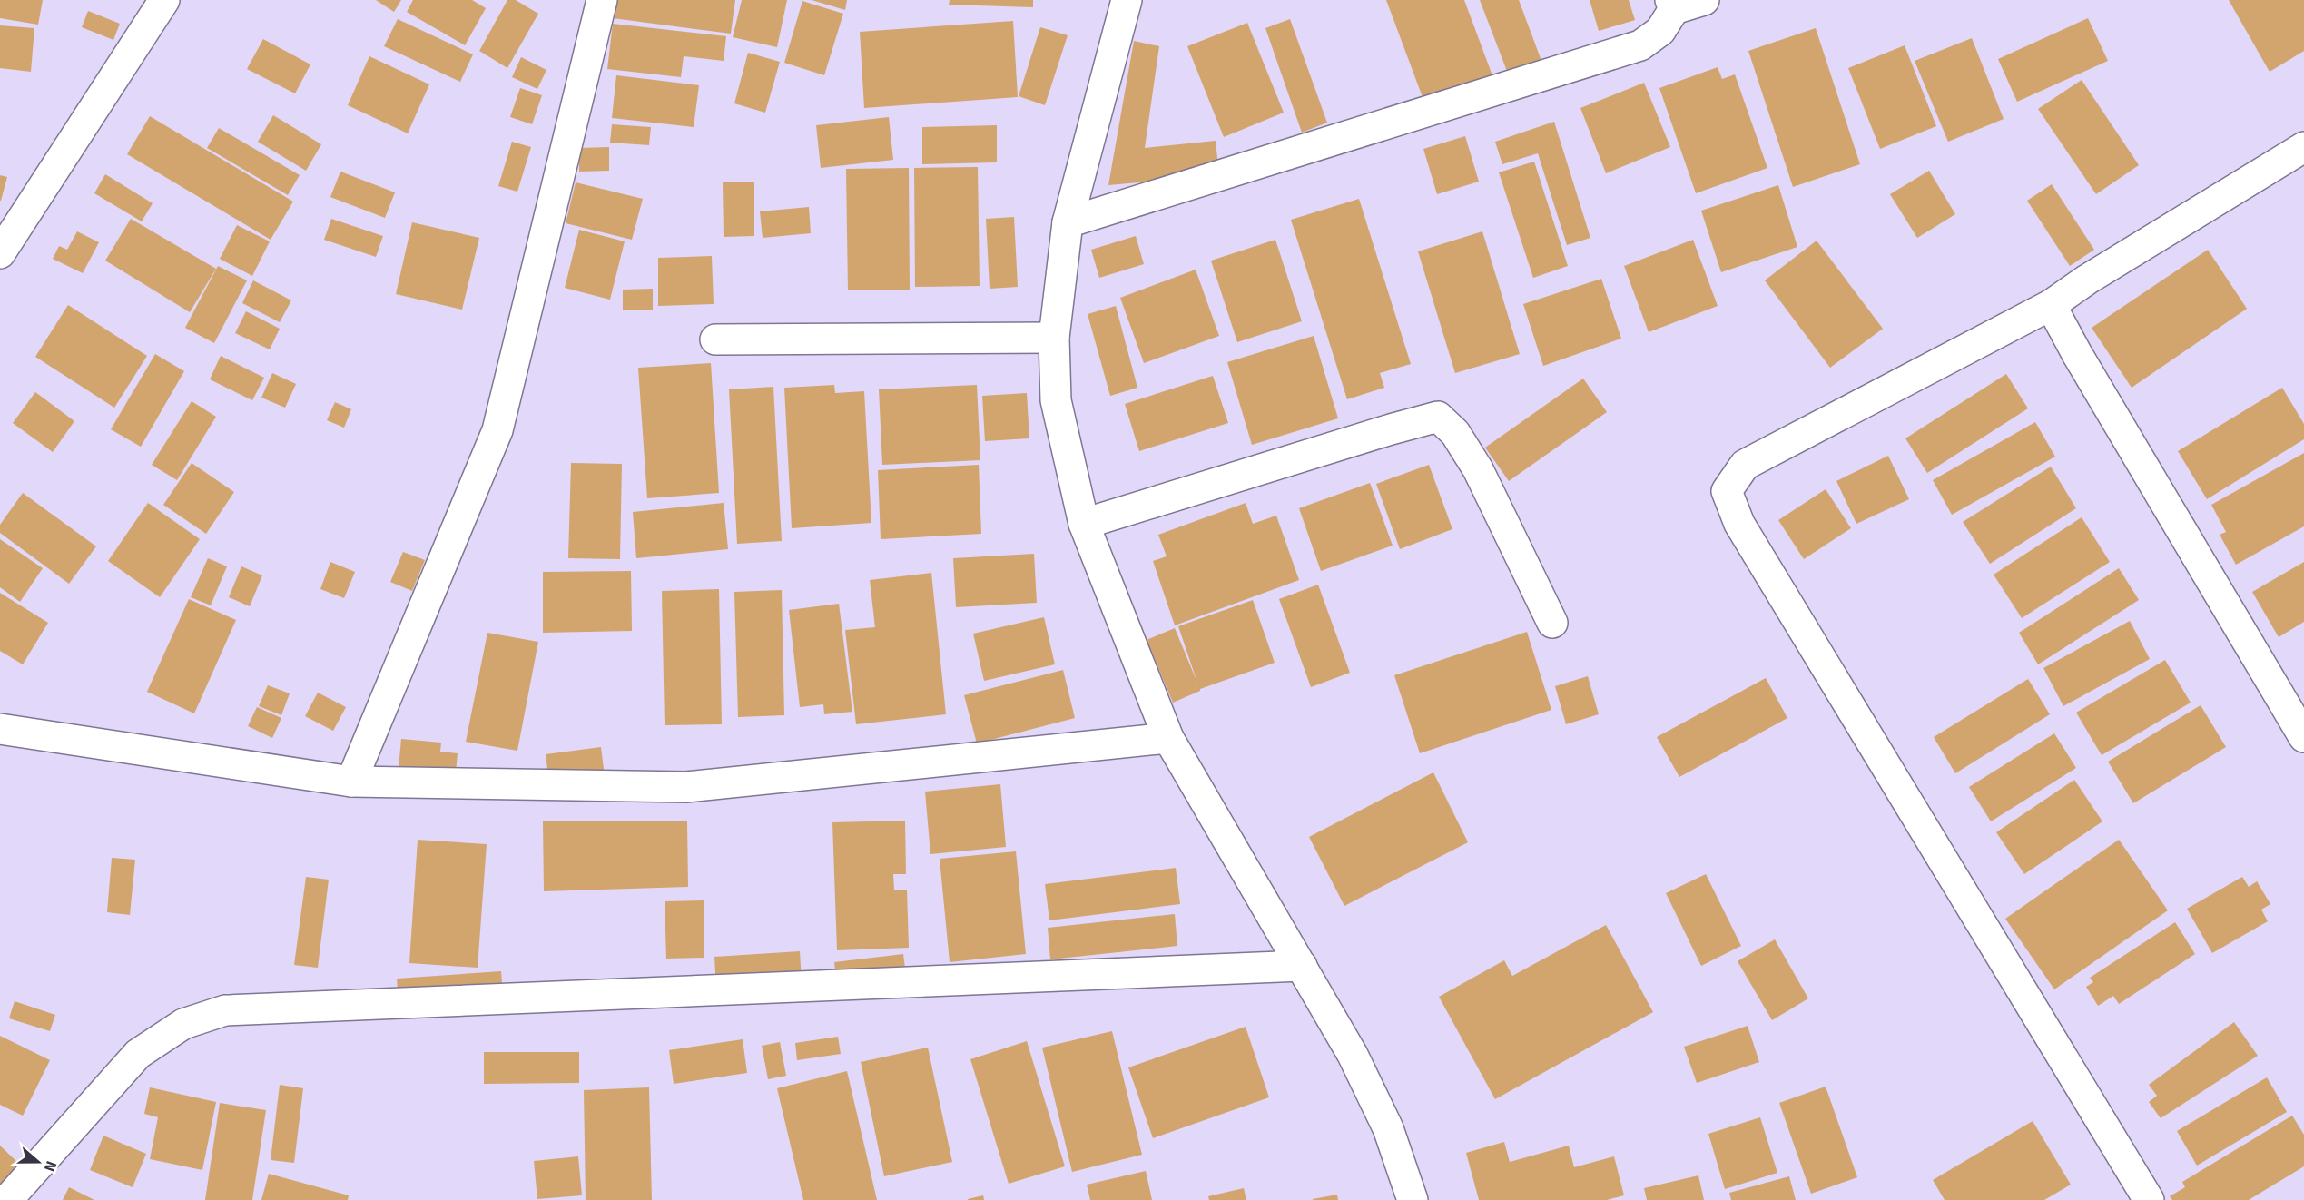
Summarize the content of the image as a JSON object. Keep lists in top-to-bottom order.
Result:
{
  "north": "right"
}
